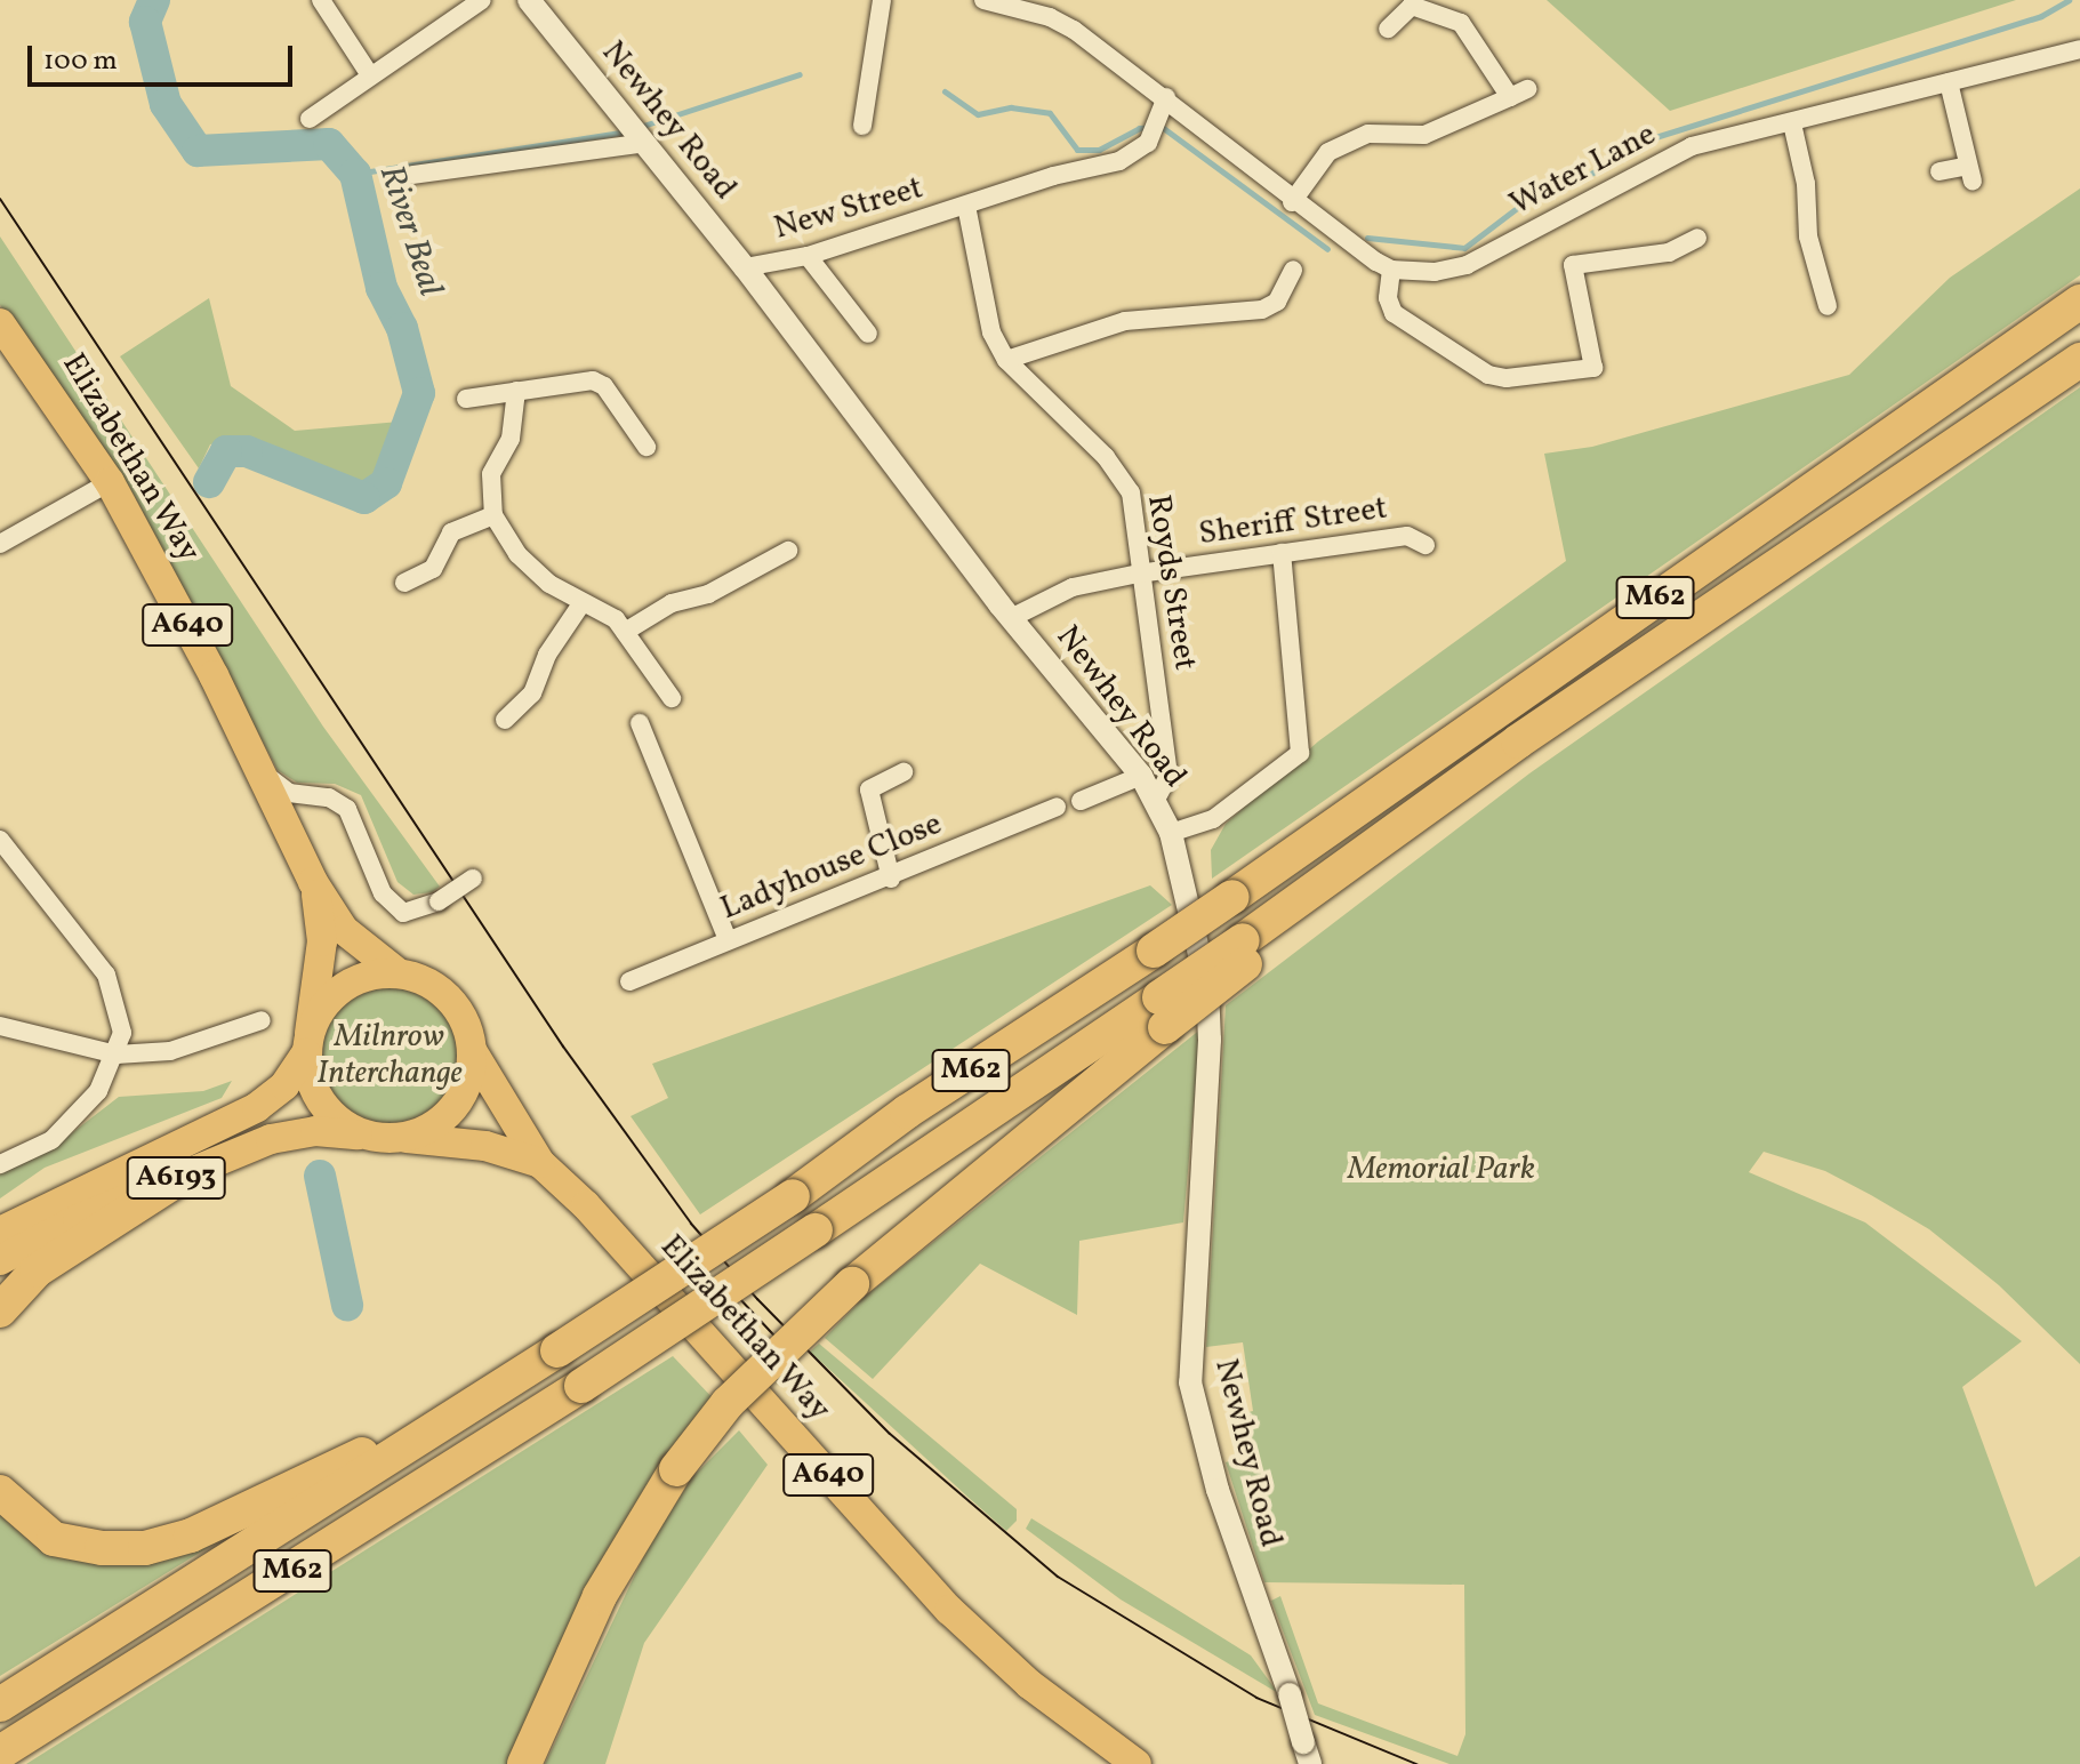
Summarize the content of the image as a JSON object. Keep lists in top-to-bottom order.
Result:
{
  "streets": {
    "highway": ["M62"],
    "main road": ["Elizabethan Way", "A640", "A6193"],
    "street": [
      "Newhey Road",
      "Water Lane",
      "New Street",
      "Sheriff Street",
      "Royds Street",
      "Ladyhouse Close"
    ]
  },
  "crossings": [
    ["Newhey Road", "New Street"],
    ["Newhey Road", "Sheriff Street"],
    ["Newhey Road", "Royds Street"],
    ["New Street", "Royds Street"],
    ["Elizabethan Way", "A640"],
    ["Elizabethan Way", "A6193"],
    ["Sheriff Street", "Royds Street"],
    ["A640", "A6193"]
  ],
  "water": ["River Beal"],
  "parks": ["Milnrow Interchange", "Memorial Park"],
  "scale_bar": "100 m"
}
